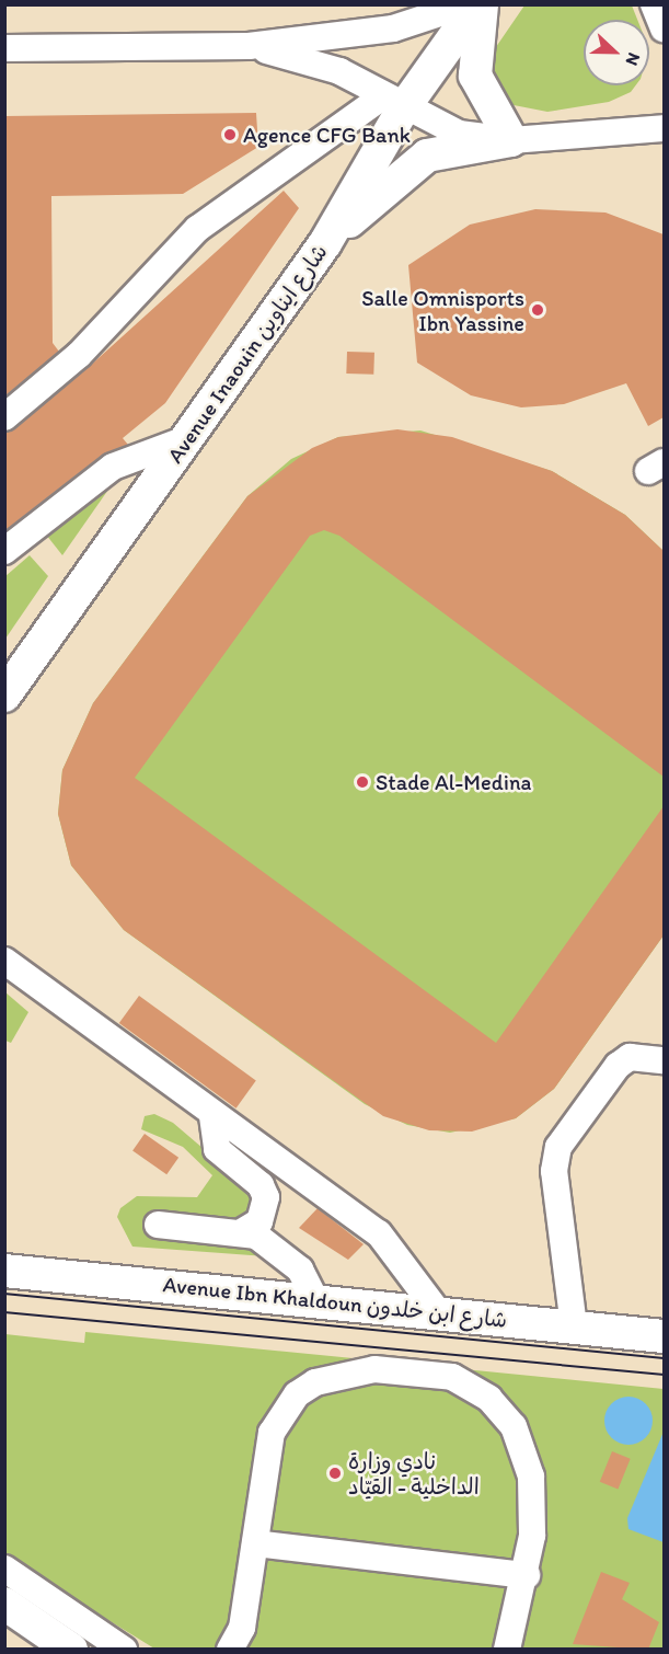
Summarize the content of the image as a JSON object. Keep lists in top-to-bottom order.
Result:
{
  "streets": {
    "main road": ["Avenue Inaouin شارع ايناوين", "Avenue Ibn Khaldoun شارع ابن خلدون"]
  },
  "places": [
    "Agence CFG Bank",
    "Salle Omnisports Ibn Yassine",
    "Stade Al-Medina",
    "نادي وزارة الداخلية - القيّاد"
  ],
  "north": "right"
}
